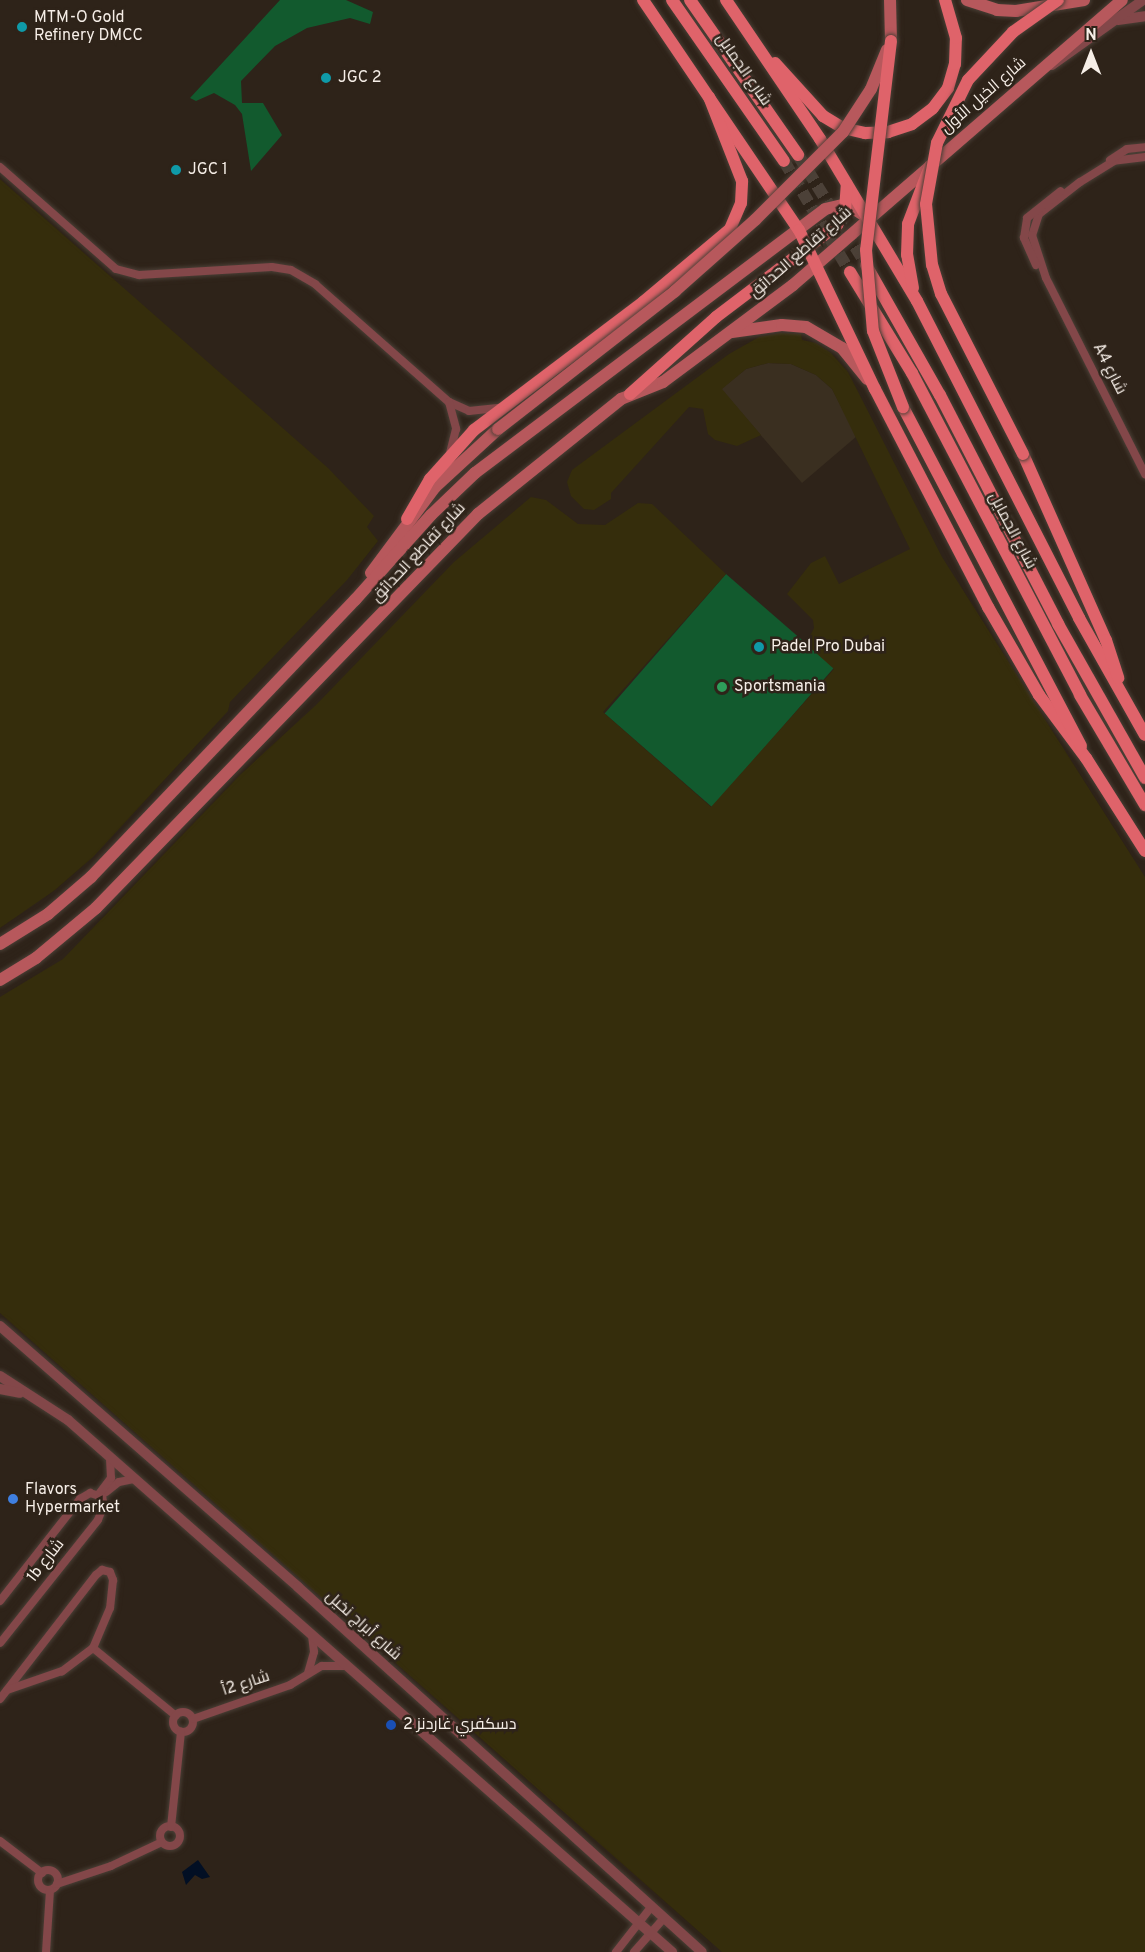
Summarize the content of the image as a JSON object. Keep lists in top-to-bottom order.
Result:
{
  "streets": {
    "main road": ["شارع الجمايل", "شارع الخيل الأول", "شارع تقاطع الحدائق"],
    "street": [
      "A4 شارع",
      "1b شارع",
      "شارع أبراج نخيل",
      "شارع 2أ"
    ]
  },
  "crossings": [
    ["شارع الخيل الأول", "شارع تقاطع الحدائق"]
  ],
  "places": [
    "MTM-O Gold Refinery DMCC",
    "JGC 2",
    "JGC 1",
    "Padel Pro Dubai",
    "Sportsmania",
    "Flavors Hypermarket",
    "دسكفري غاردنز 2"
  ],
  "north": "top"
}
